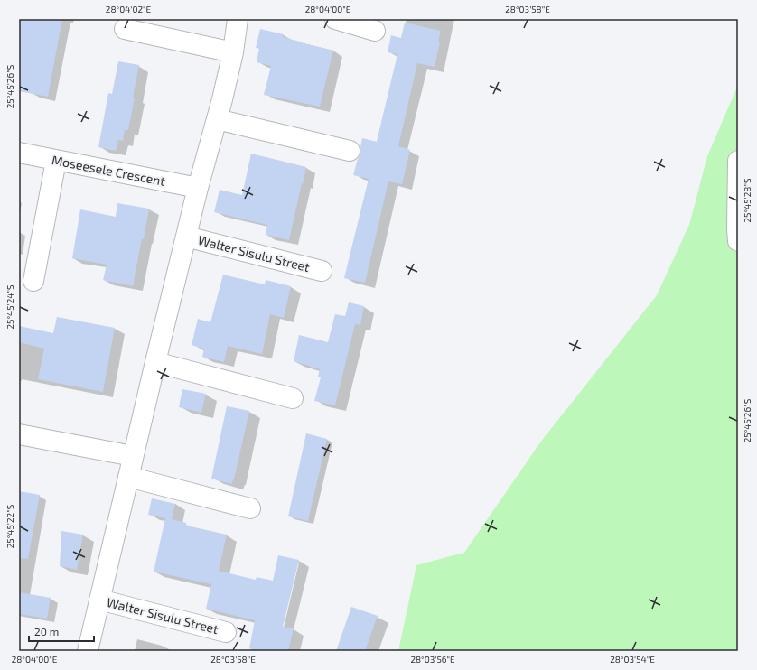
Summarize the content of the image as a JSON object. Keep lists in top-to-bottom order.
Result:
{
  "streets": {
    "street": ["Moseesele Crescent", "Walter Sisulu Street"]
  },
  "crossings": [
    ["Moseesele Crescent", "Walter Sisulu Street"]
  ],
  "scale_bar": "20 m",
  "coordinates": [
    "28°04'02\"E",
    "28°04'00\"E",
    "28°03'58\"E",
    "25°45'26\"S",
    "25°45'28\"S",
    "25°45'24\"S",
    "25°45'22\"S",
    "28°03'56\"E",
    "28°03'54\"E"
  ]
}
